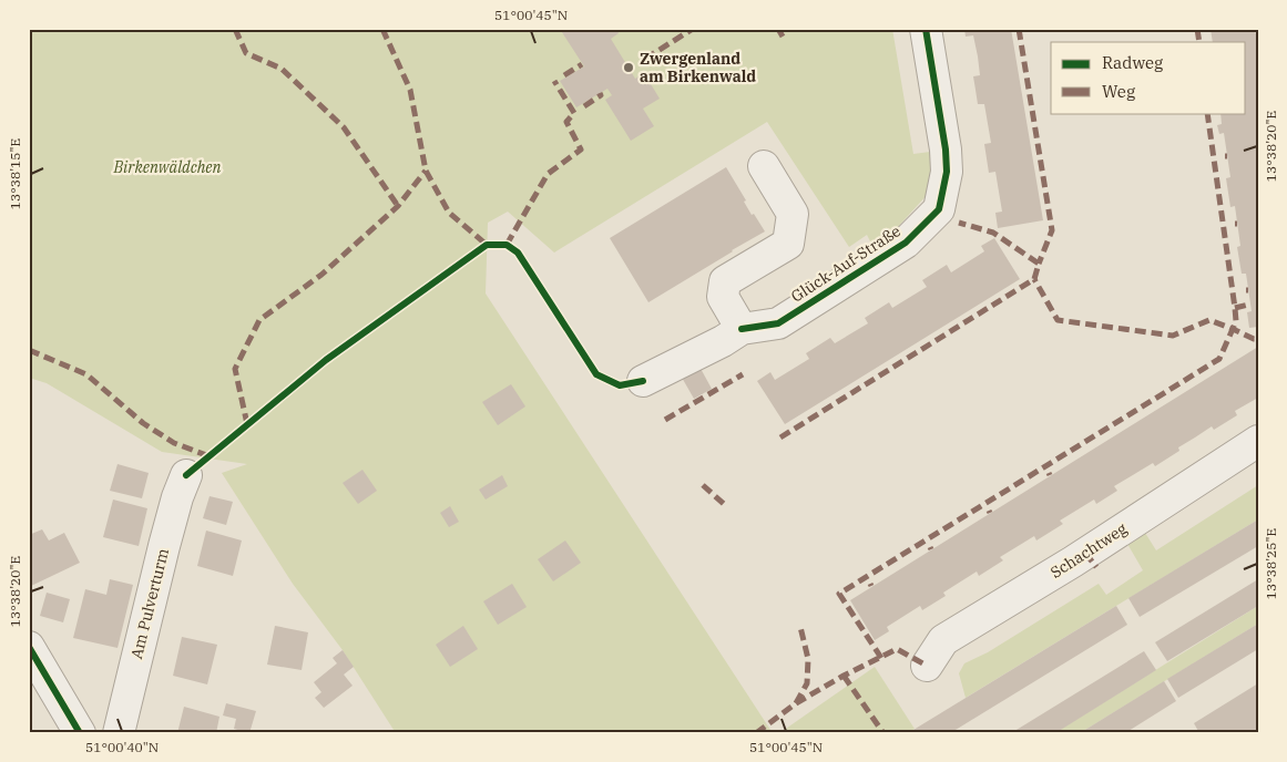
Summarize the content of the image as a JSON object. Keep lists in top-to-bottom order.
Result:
{
  "streets": {
    "street": ["Glück-Auf-Straße", "Schachtweg", "Am Pulverturm"]
  },
  "parks": ["Birkenwäldchen"],
  "places": ["Zwergenland am Birkenwald"],
  "legend": ["Radweg", "Weg"],
  "coordinates": [
    "51°00'45\"N",
    "13°38'20\"E",
    "13°38'15\"E",
    "13°38'25\"E",
    "51°00'40\"N"
  ]
}
